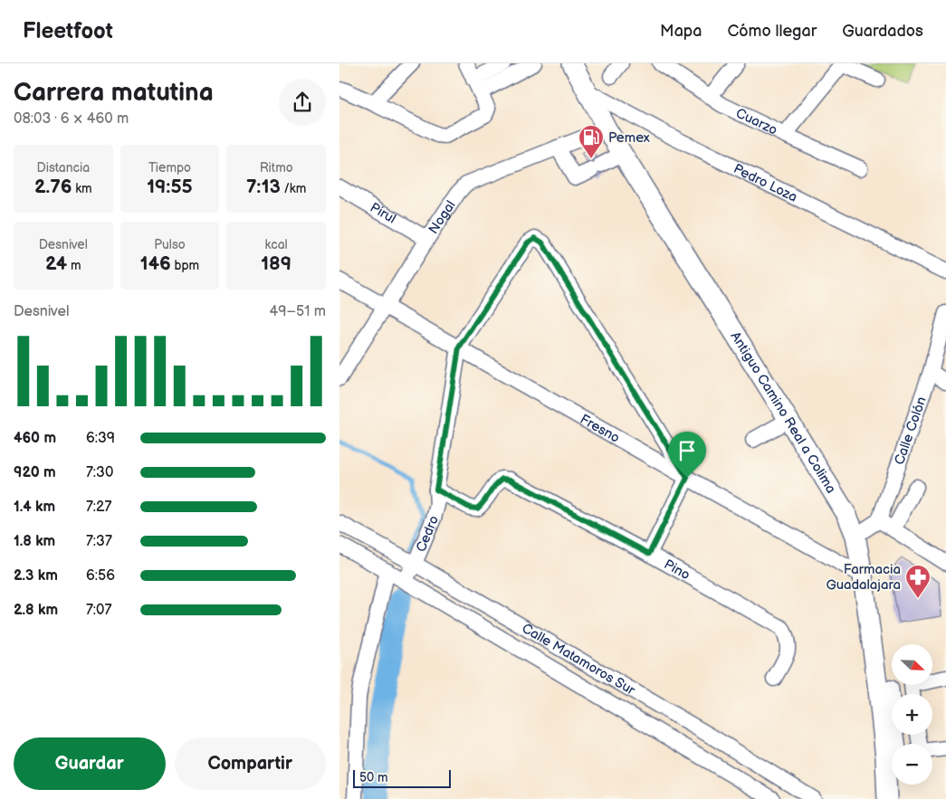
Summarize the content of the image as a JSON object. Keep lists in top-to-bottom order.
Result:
{
  "streets": {
    "main road": ["Antiguo Camino Real a Colima"],
    "street": [
      "Cuarzo",
      "Pedro Loza",
      "Pirul",
      "Nogal",
      "Fresno",
      "Calle Colón",
      "Cedro",
      "Pino",
      "Calle Matamoros Sur"
    ]
  },
  "crossings": [
    ["Pedro Loza", "Antiguo Camino Real a Colima"],
    ["Pirul", "Nogal"],
    ["Nogal", "Antiguo Camino Real a Colima"],
    ["Nogal", "Fresno"],
    ["Antiguo Camino Real a Colima", "Fresno"],
    ["Fresno", "Cedro"],
    ["Cedro", "Pino"],
    ["Cedro", "Calle Matamoros Sur"]
  ],
  "places": {
    "fuel station": ["Pemex"],
    "pharmacy": ["Farmacia Guadalajara"]
  },
  "scale_bar": "50 m",
  "north": "bottom right",
  "page": {
    "header": "Fleetfoot",
    "nav": ["Mapa", "Cómo llegar", "Guardados"],
    "heading": ["Carrera matutina", "08:03 · 6 × 460 m"],
    "stats": [
      ["Distancia", "2.76 km"],
      ["Tiempo", "19:55"],
      ["Ritmo", "7:13 /km"],
      ["Desnivel", "24 m"],
      ["Pulso", "146 bpm"],
      ["kcal", "189"]
    ],
    "chart": ["Desnivel", "49–51 m"],
    "list": [
      {
        "name": "460 m",
        "note": "6:39"
      },
      {
        "name": "920 m",
        "note": "7:30"
      },
      {
        "name": "1.4 km",
        "note": "7:27"
      },
      {
        "name": "1.8 km",
        "note": "7:37"
      },
      {
        "name": "2.3 km",
        "note": "6:56"
      },
      {
        "name": "2.8 km",
        "note": "7:07"
      }
    ],
    "map_buttons": ["+", "−"],
    "buttons": ["Guardar", "Compartir"],
    "scale": "50 m"
  }
}
